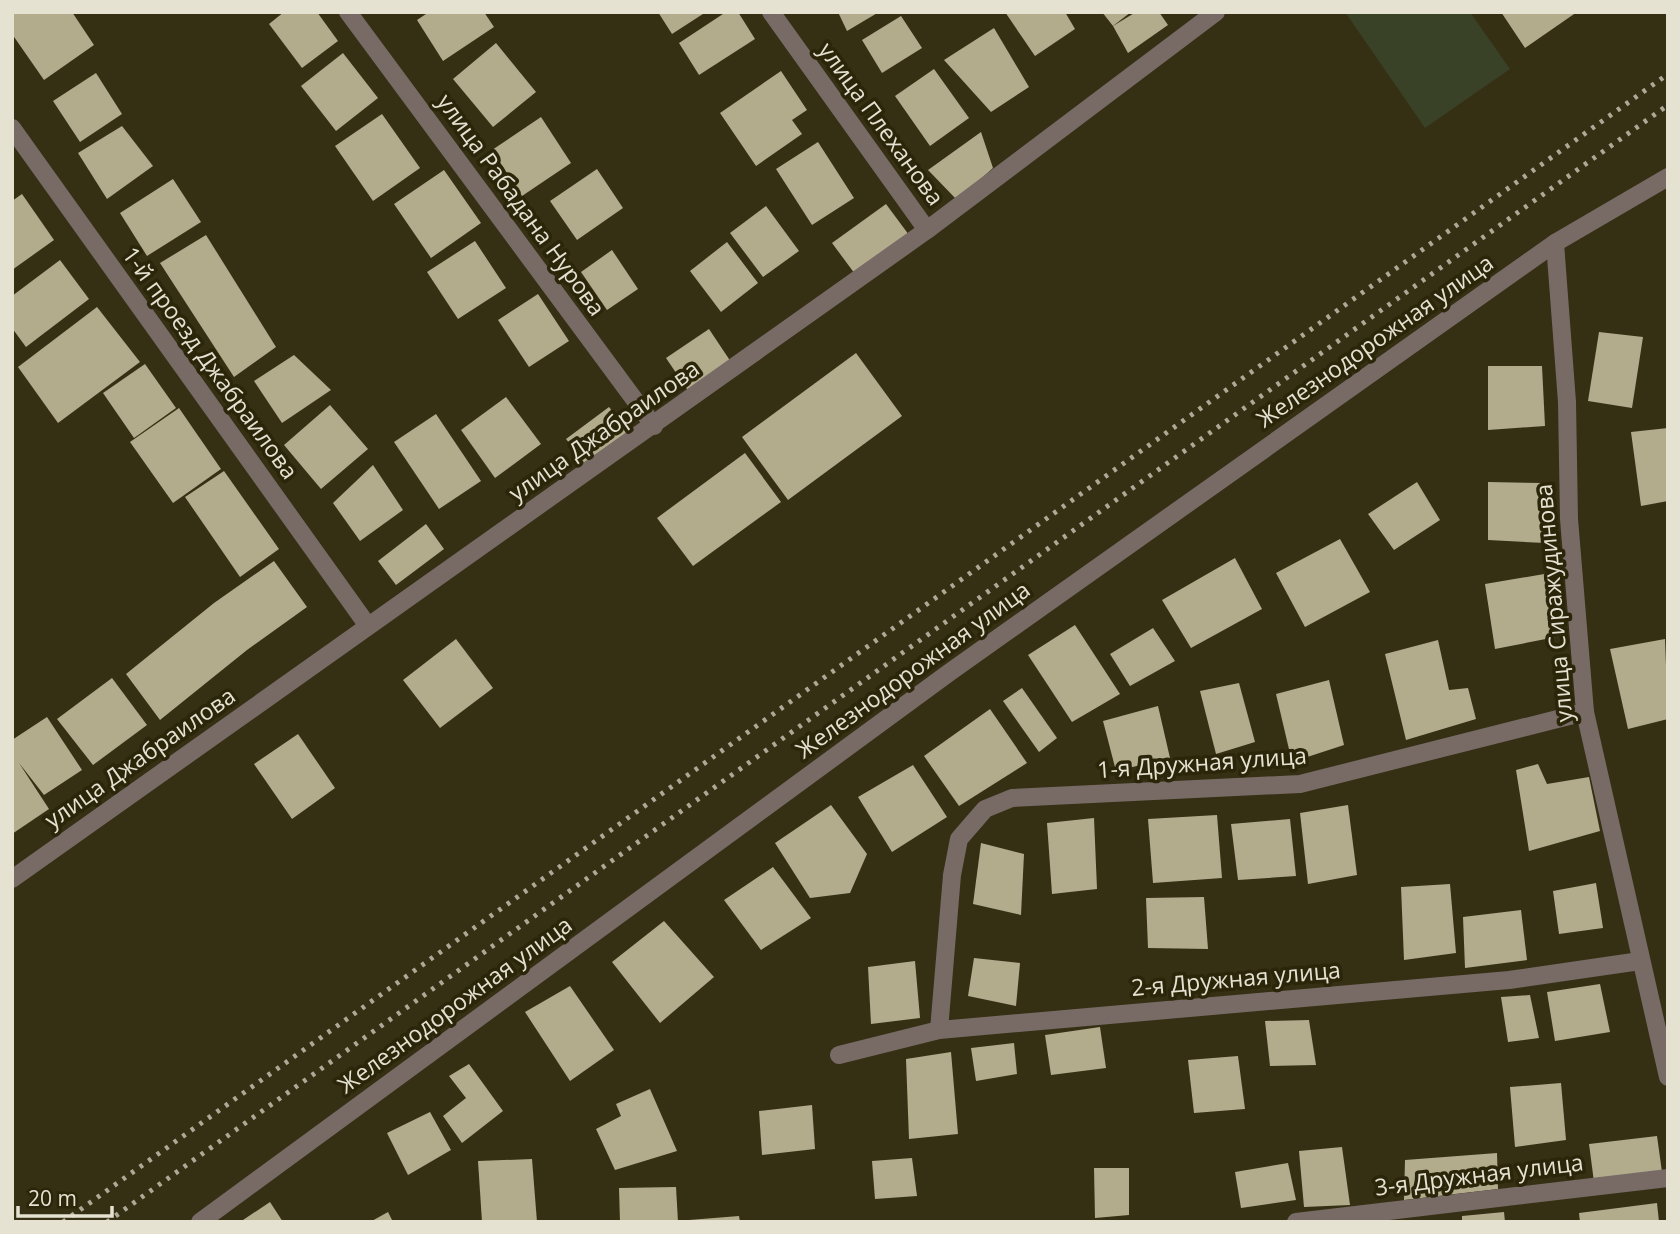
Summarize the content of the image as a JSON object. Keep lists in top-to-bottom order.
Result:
{
  "streets": {
    "street": [
      "улица Плеханова",
      "улица Рабадана Нурова",
      "Железнодорожная улица",
      "1-й проезд Джабраилова",
      "улица Джабраилова",
      "улица Сиражудинова",
      "1-я Дружная улица",
      "2-я Дружная улица",
      "3-я Дружная улица"
    ]
  },
  "crossings": [
    ["улица Плеханова", "улица Джабраилова"],
    ["улица Рабадана Нурова", "улица Джабраилова"],
    ["Железнодорожная улица", "улица Сиражудинова"],
    ["1-й проезд Джабраилова", "улица Джабраилова"],
    ["улица Сиражудинова", "1-я Дружная улица"],
    ["улица Сиражудинова", "2-я Дружная улица"],
    ["1-я Дружная улица", "2-я Дружная улица"]
  ],
  "scale_bar": "20 m"
}
